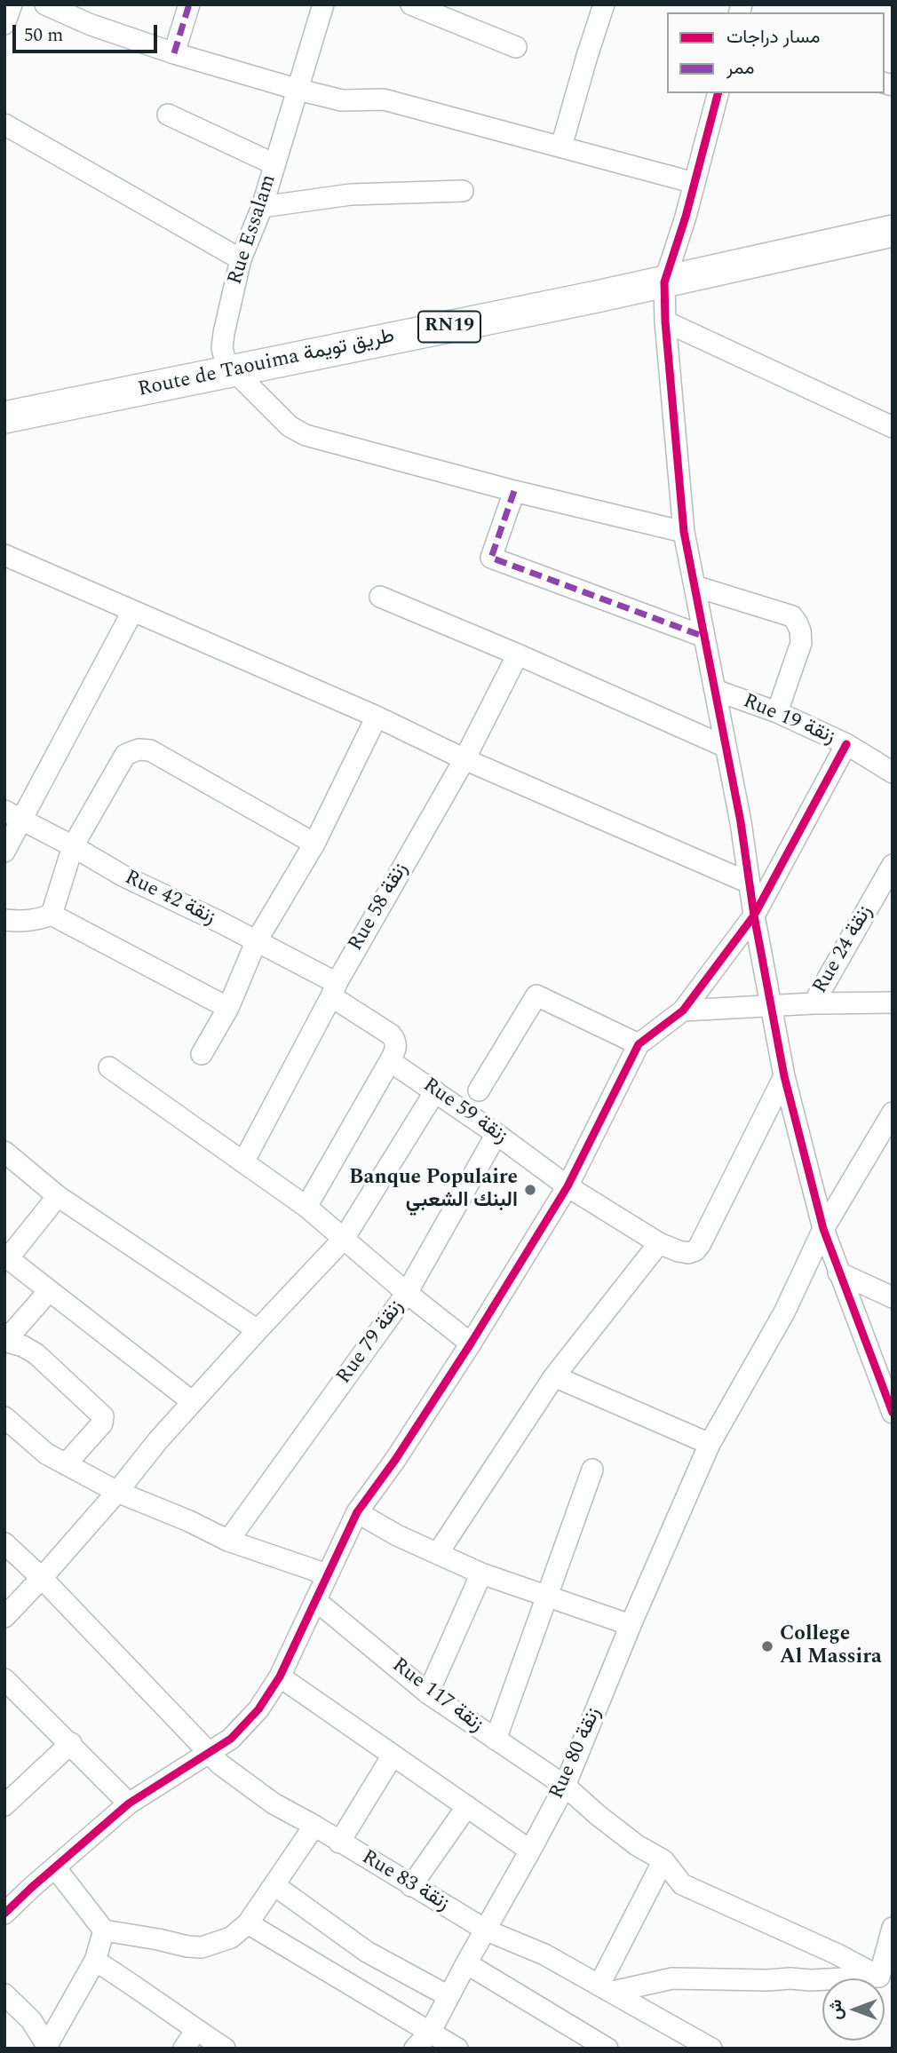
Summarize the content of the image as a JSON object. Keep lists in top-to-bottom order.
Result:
{
  "streets": {
    "main road": ["RN19", "Route de Taouima طريق تويمة"],
    "street": [
      "Rue Essalam",
      "Rue 19 زنقة",
      "Rue 42 زنقة",
      "Rue 58 زنقة",
      "Rue 24 زنقة",
      "Rue 59 زنقة",
      "Rue 79 زنقة",
      "Rue 117 زنقة",
      "Rue 80 زنقة",
      "Rue 83 زنقة"
    ]
  },
  "crossings": [
    ["Rue Essalam", "Route de Taouima طريق تويمة"],
    ["Rue 42 زنقة", "Rue 58 زنقة"],
    ["Rue 42 زنقة", "Rue 59 زنقة"],
    ["Rue 59 زنقة", "Rue 79 زنقة"],
    ["Rue 117 زنقة", "Rue 80 زنقة"],
    ["Rue 80 زنقة", "Rue 83 زنقة"]
  ],
  "places": ["Banque Populaire البنك الشعبي", "College Al Massira"],
  "legend": ["مسار دراجات", "ممر"],
  "scale_bar": "50 m",
  "north": "left"
}
